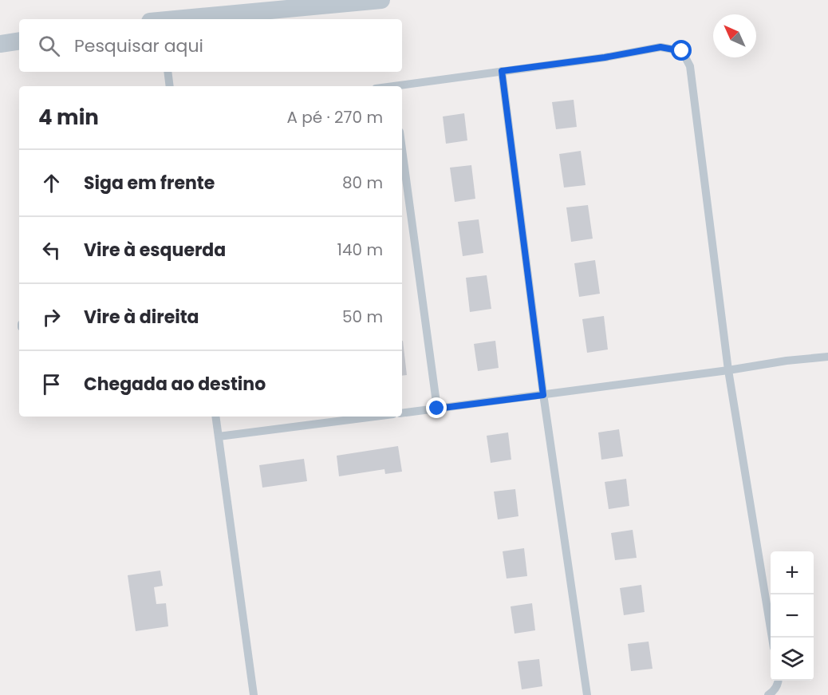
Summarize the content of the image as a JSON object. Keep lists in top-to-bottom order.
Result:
{
  "north": "top left",
  "page": {
    "search": "Pesquisar aqui",
    "heading": ["4 min", "A pé · 270 m"],
    "list": [
      ["Siga em frente", "80 m"],
      ["Vire à esquerda", "140 m"],
      ["Vire à direita", "50 m"],
      "Chegada ao destino"
    ],
    "map_buttons": ["+", "−"]
  }
}
